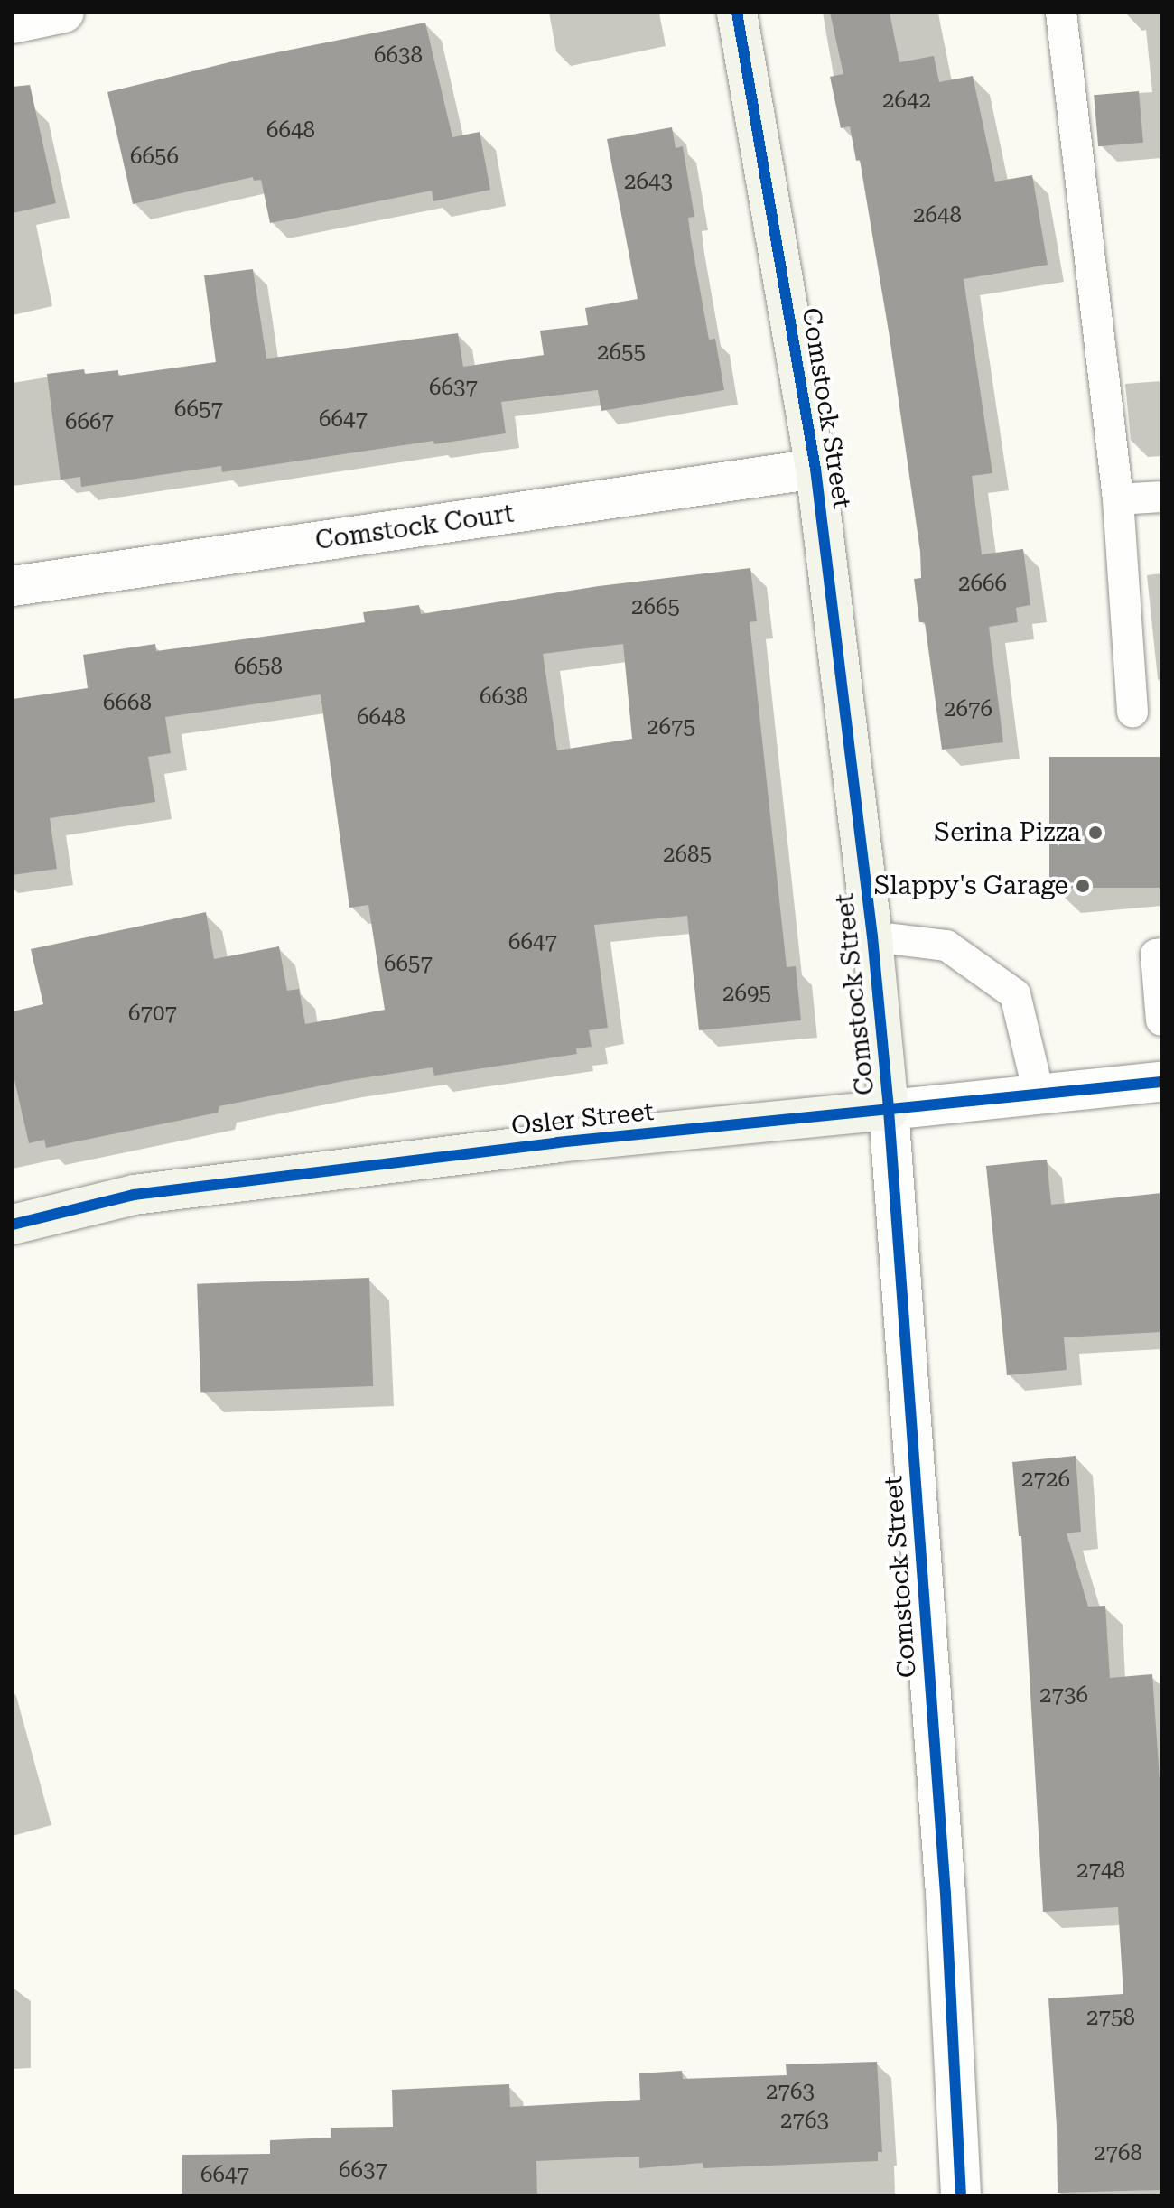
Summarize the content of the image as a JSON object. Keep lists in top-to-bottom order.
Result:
{
  "streets": {
    "street": ["Comstock Street", "Comstock Court", "Osler Street"]
  },
  "crossings": [
    ["Comstock Street", "Comstock Court"],
    ["Comstock Street", "Osler Street"]
  ],
  "places": ["Serina Pizza", "Slappy's Garage"],
  "house_numbers": [
    "6638",
    "2642",
    "6648",
    "6656",
    "2643",
    "2648",
    "2655",
    "6637",
    "6657",
    "6647",
    "6667",
    "2666",
    "2665",
    "6658",
    "6638",
    "6668",
    "2676",
    "6648",
    "2675",
    "2685",
    "6647",
    "6657",
    "2695",
    "6707",
    "2726",
    "2736",
    "2748",
    "2758",
    "2763",
    "2763",
    "2768",
    "6637",
    "6647"
  ]
}
